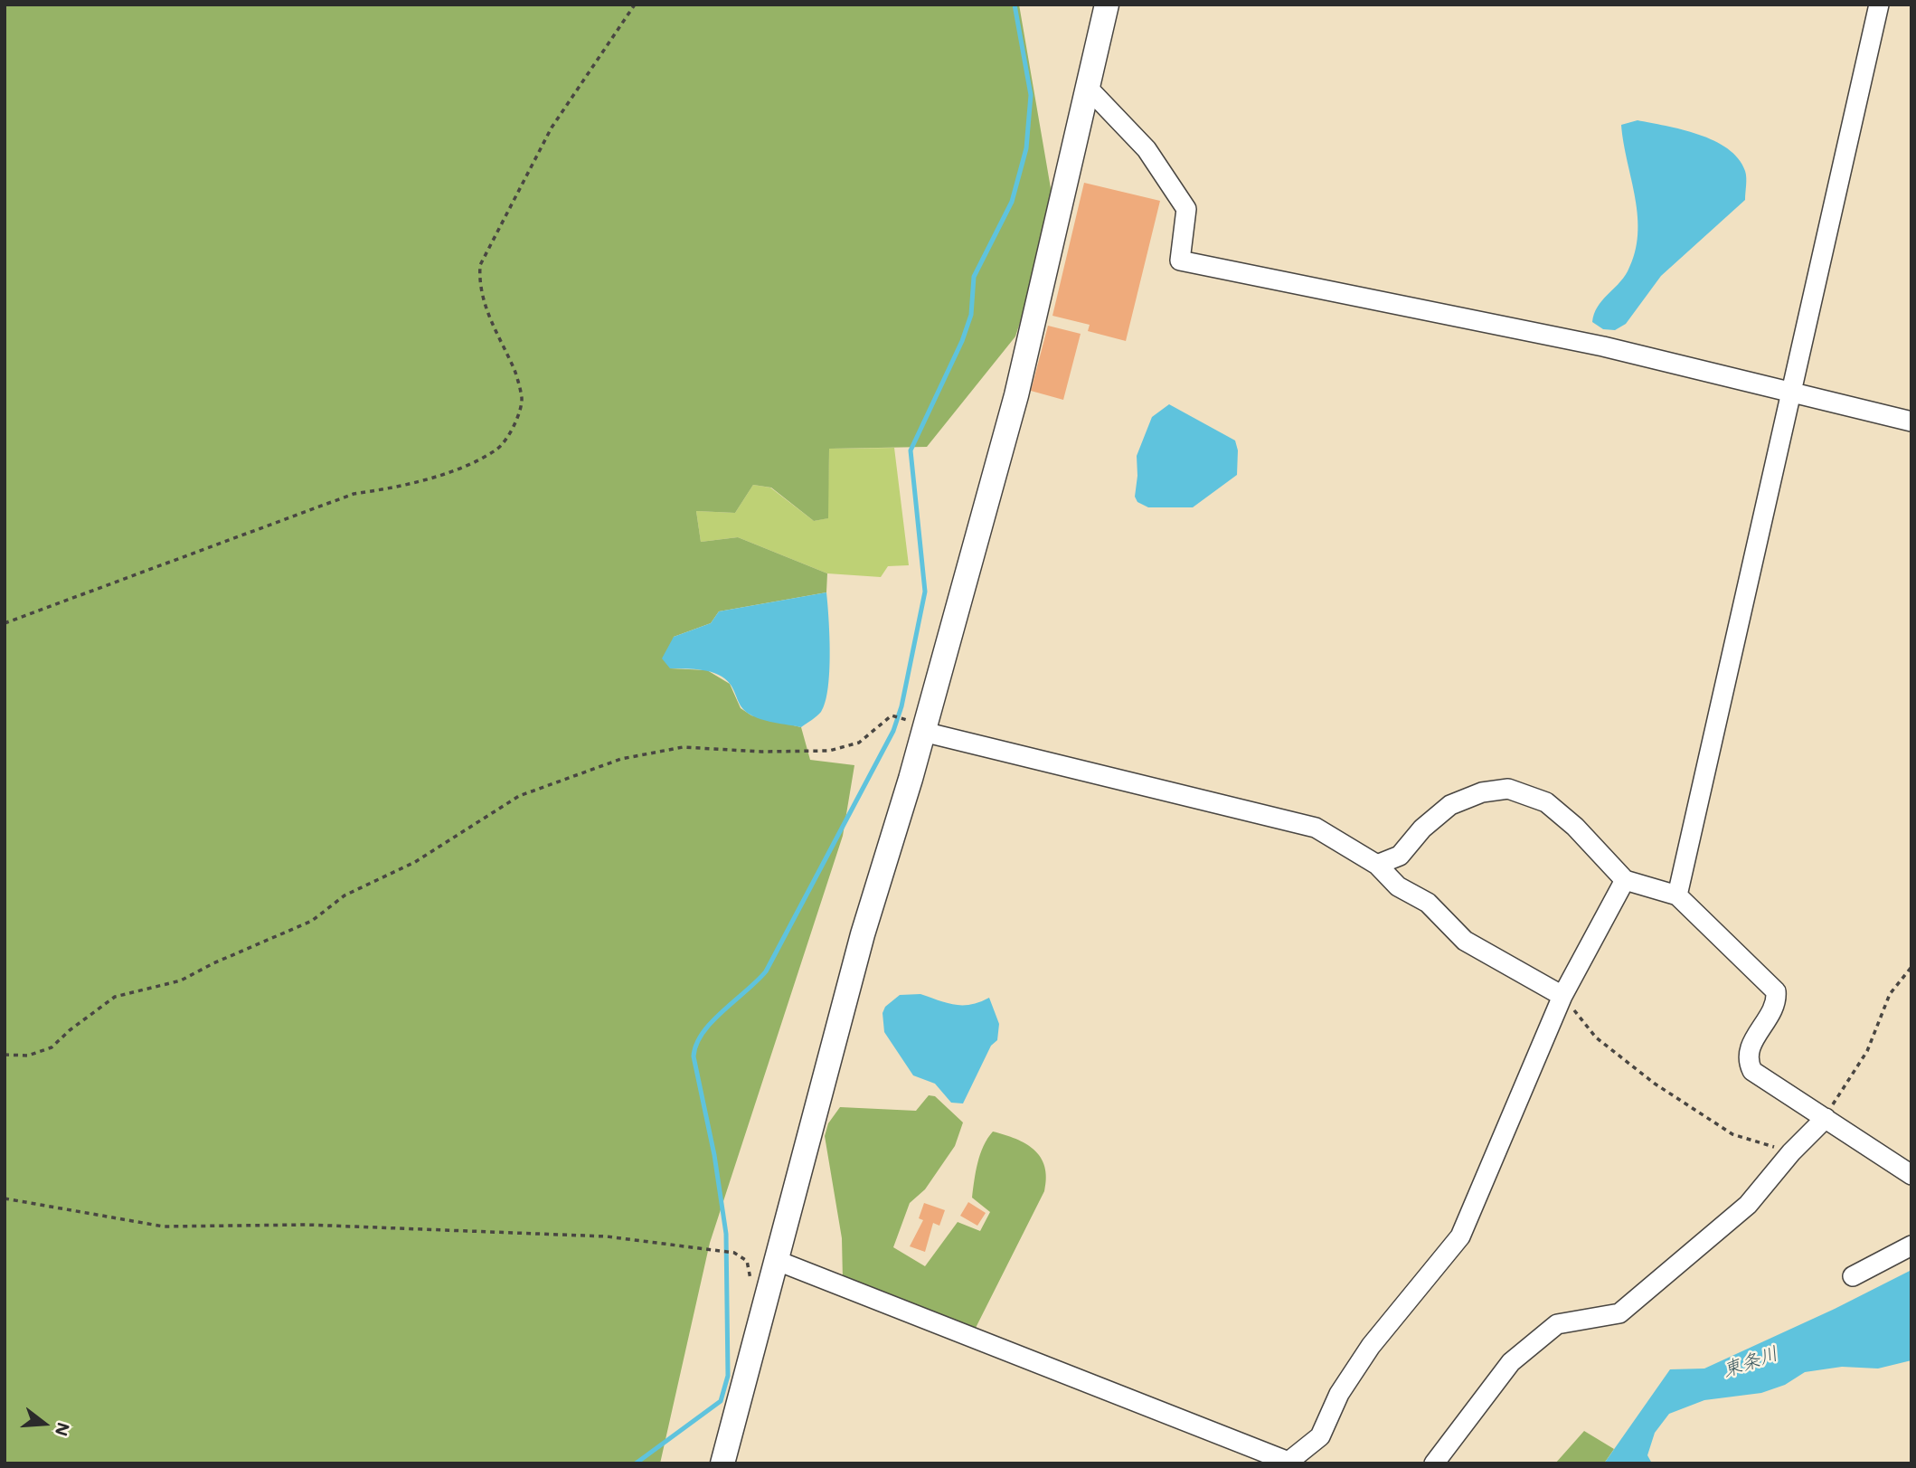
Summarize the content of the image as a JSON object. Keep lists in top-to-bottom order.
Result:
{
  "water": ["東条川"],
  "north": "right"
}
